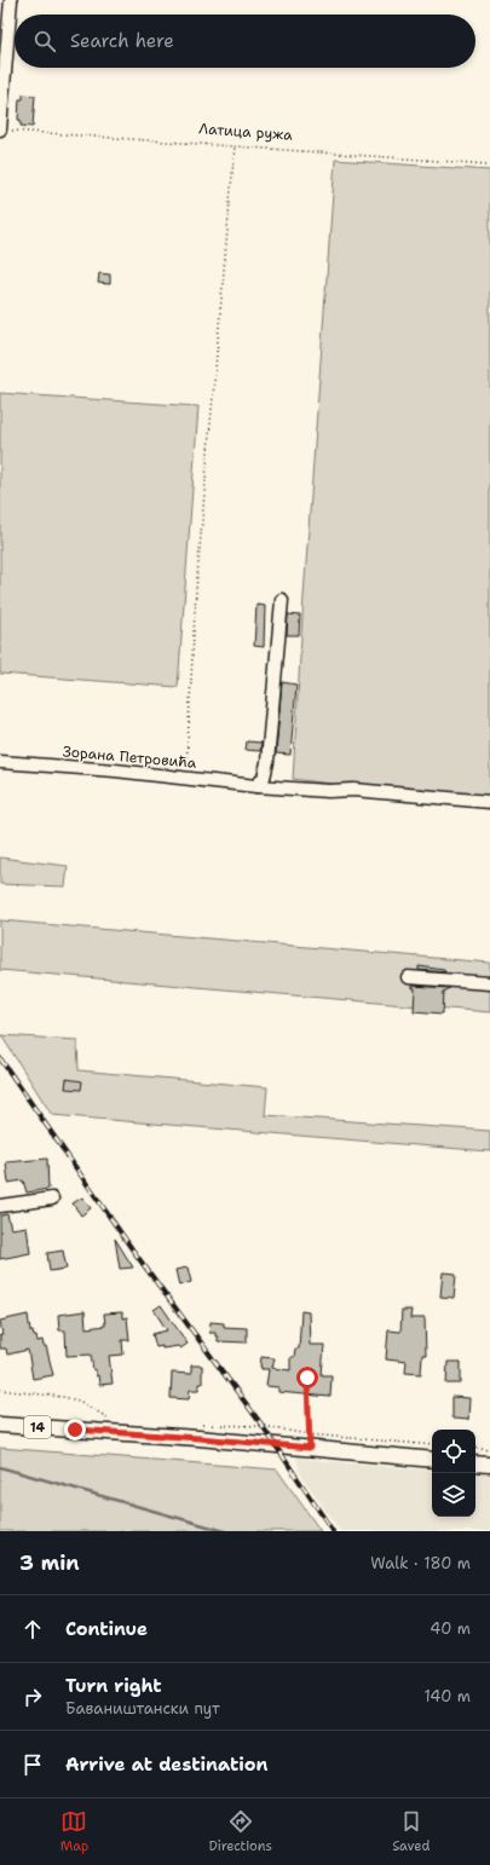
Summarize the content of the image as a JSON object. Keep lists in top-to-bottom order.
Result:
{
  "streets": {
    "main road": ["14"],
    "street": ["Зорана Петровића"],
    "path": ["Латица ружа"]
  },
  "page": {
    "search": "Search here",
    "heading": ["3 min", "Walk · 180 m"],
    "list": [
      ["Continue", "40 m"],
      ["Turn right", "Баваништански пут", "140 m"],
      "Arrive at destination"
    ],
    "nav": ["Map", "Directions", "Saved"]
  }
}
